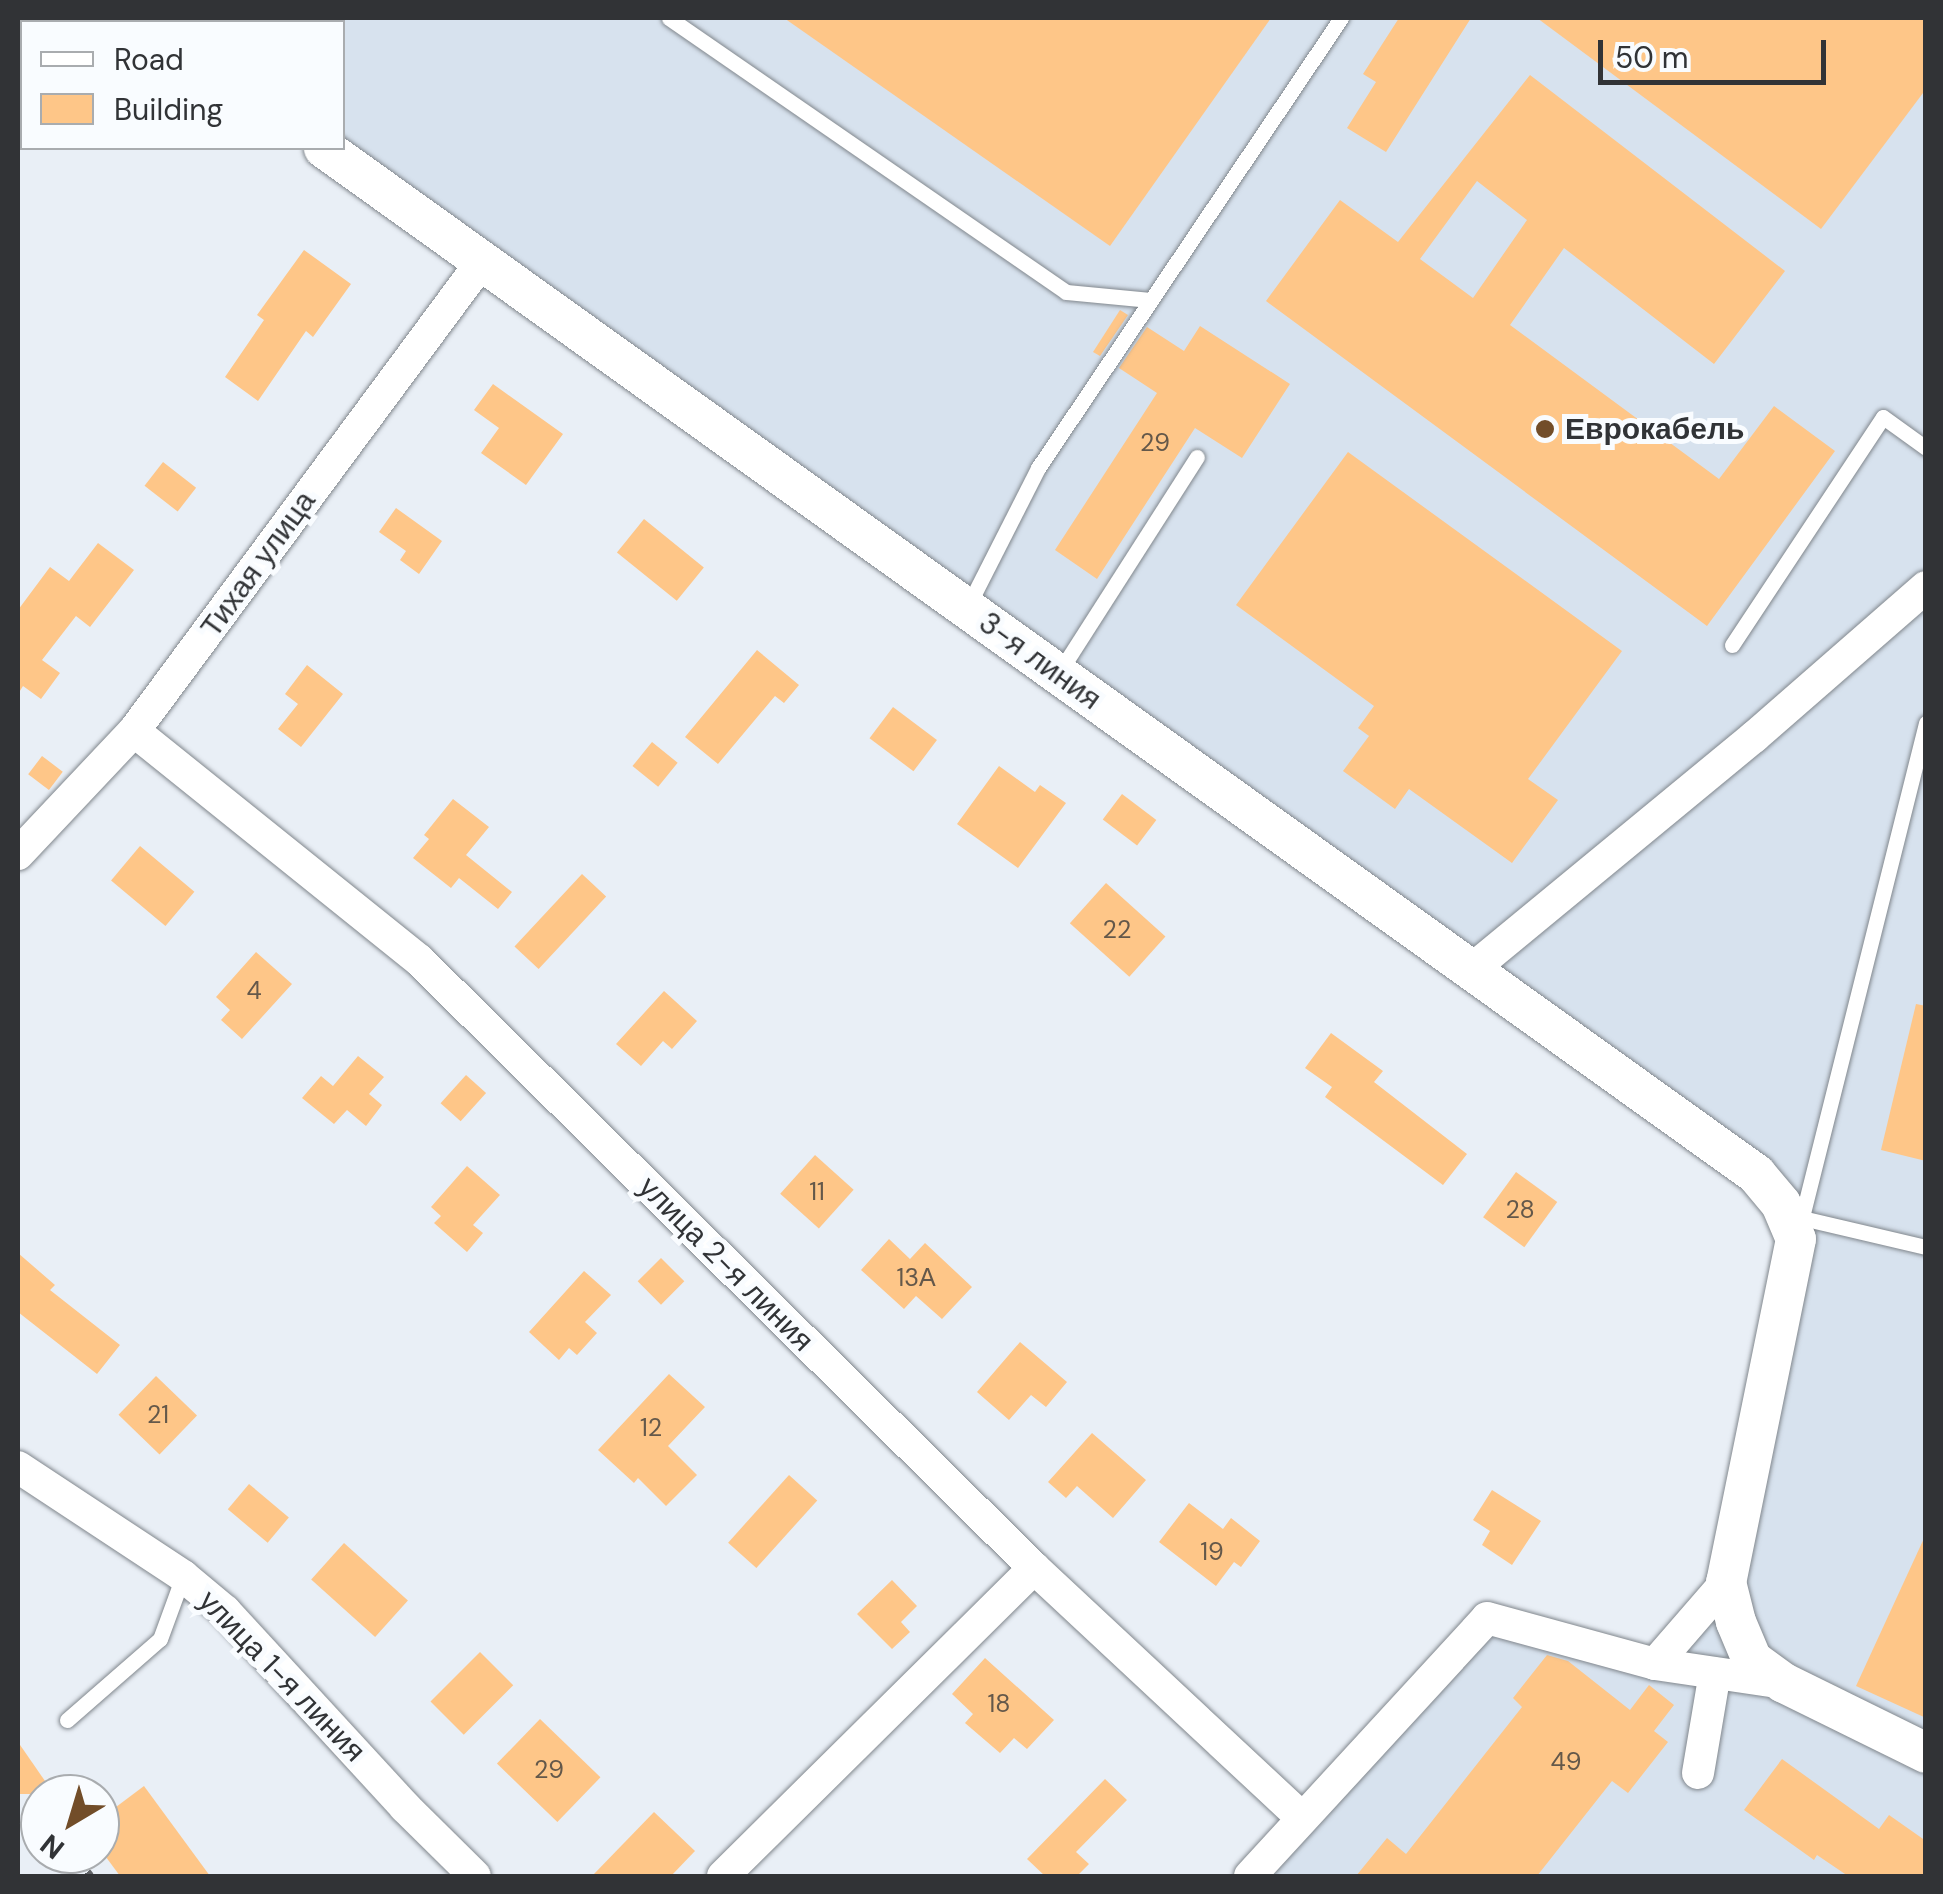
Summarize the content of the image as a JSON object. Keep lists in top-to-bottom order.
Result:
{
  "streets": {
    "street": [
      "Тихая улица",
      "3-я линия",
      "улица 2-я линия",
      "улица 1-я линия"
    ]
  },
  "crossings": [
    ["Тихая улица", "3-я линия"],
    ["Тихая улица", "улица 2-я линия"]
  ],
  "places": ["Еврокабель"],
  "house_numbers": [
    "29",
    "22",
    "4",
    "11",
    "28",
    "13А",
    "21",
    "12",
    "19",
    "18",
    "49",
    "29"
  ],
  "legend": ["Road", "Building"],
  "scale_bar": "50 m",
  "north": "bottom left"
}
